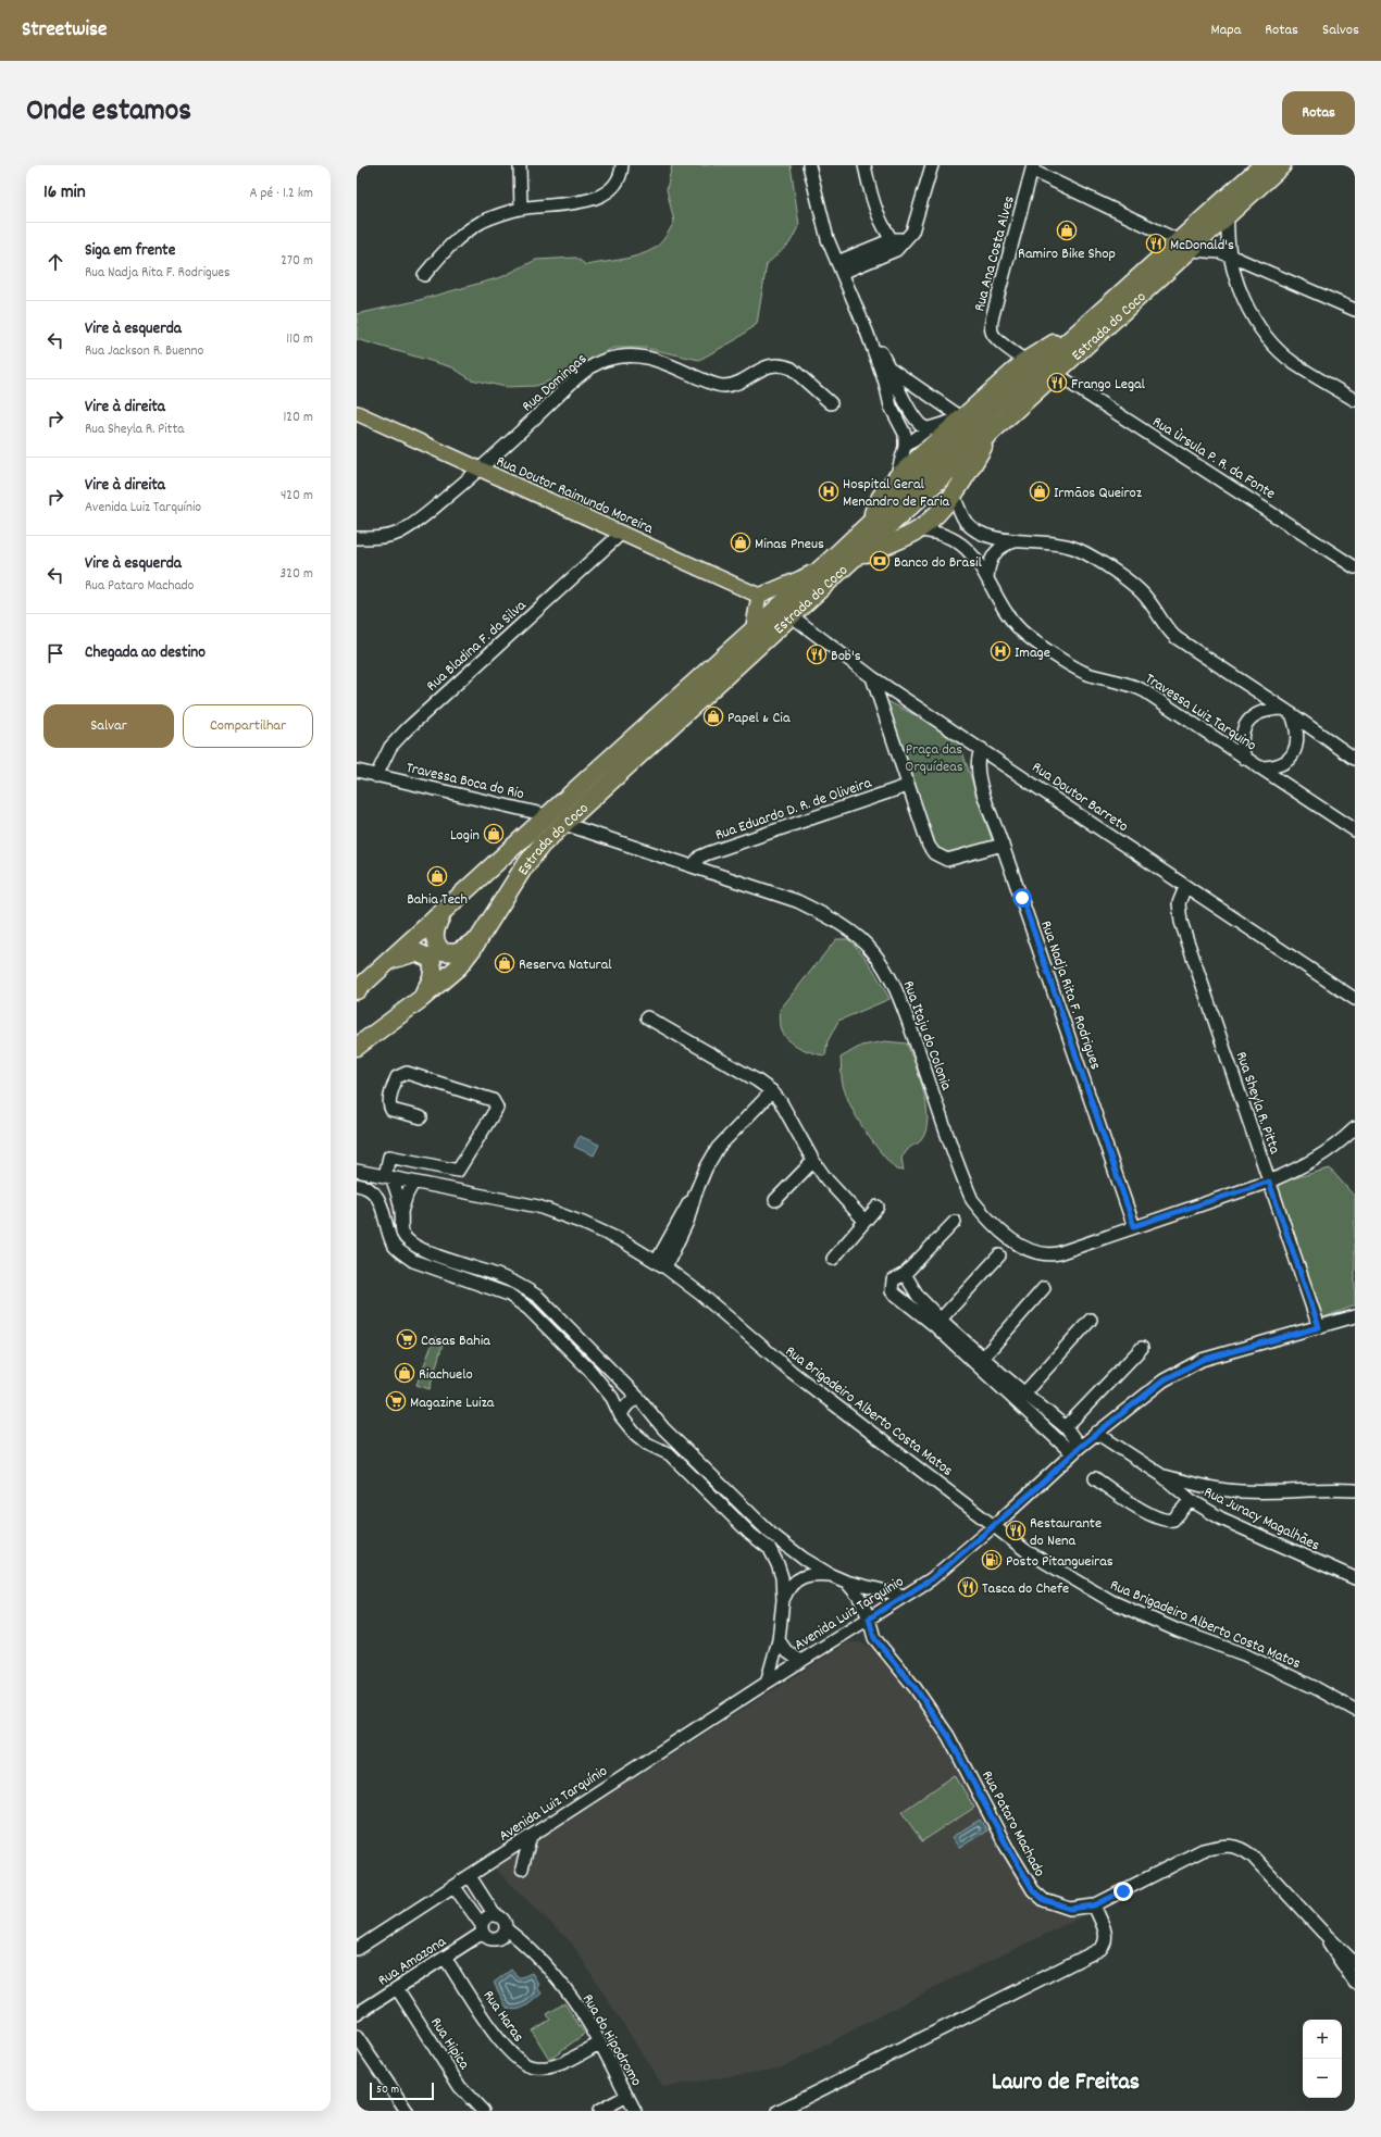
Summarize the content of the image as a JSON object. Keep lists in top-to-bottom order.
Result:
{
  "streets": {
    "highway": ["Estrada do Coco"],
    "main road": ["Rua Doutor Raimundo Moreira"],
    "street": [
      "Rua Ana Costa Alves",
      "Rua Domingas",
      "Rua Ùrsula P. R. da Fonte",
      "Rua Bladina F. da Silva",
      "Travessa Luiz Tarquino",
      "Travessa Boca do Rio",
      "Rua Doutor Barreto",
      "Rua Eduardo D. R. de Oliveira",
      "Rua Nadja Rita F. Rodrigues",
      "Rua Itaju do Colonia",
      "Rua Sheyla R. Pitta",
      "Rua Brigadeiro Alberto Costa Matos",
      "Rua Juracy Magalhães",
      "Avenida Luiz Tarquínio",
      "Rua Pataro Machado",
      "Rua Amazona",
      "Rua Haras",
      "Rua do Hipodromo",
      "Rua Hipica"
    ]
  },
  "crossings": [
    ["Estrada do Coco", "Rua Ùrsula P. R. da Fonte"],
    ["Estrada do Coco", "Travessa Boca do Rio"],
    ["Estrada do Coco", "Rua Doutor Barreto"],
    ["Estrada do Coco", "Rua Itaju do Colonia"],
    ["Rua Domingas", "Rua Doutor Raimundo Moreira"],
    ["Rua Doutor Raimundo Moreira", "Rua Bladina F. da Silva"],
    ["Rua Bladina F. da Silva", "Travessa Boca do Rio"],
    ["Rua Doutor Barreto", "Rua Nadja Rita F. Rodrigues"],
    ["Rua Doutor Barreto", "Rua Sheyla R. Pitta"],
    ["Rua Eduardo D. R. de Oliveira", "Rua Itaju do Colonia"],
    ["Rua Nadja Rita F. Rodrigues", "Rua Itaju do Colonia"],
    ["Rua Itaju do Colonia", "Rua Sheyla R. Pitta"],
    ["Rua Sheyla R. Pitta", "Avenida Luiz Tarquínio"],
    ["Rua Brigadeiro Alberto Costa Matos", "Avenida Luiz Tarquínio"],
    ["Rua Juracy Magalhães", "Avenida Luiz Tarquínio"],
    ["Avenida Luiz Tarquínio", "Rua Pataro Machado"],
    ["Rua Amazona", "Rua Haras"],
    ["Rua Amazona", "Rua do Hipodromo"],
    ["Rua Amazona", "Rua Hipica"],
    ["Rua Haras", "Rua do Hipodromo"]
  ],
  "districts": ["Lauro de Freitas"],
  "parks": ["Praça das Orquídeas"],
  "places": {
    "shop": [
      "Ramiro Bike Shop",
      "Irmãos Queiroz",
      "Minas Pneus",
      "Papel & Cia",
      "Login",
      "Bahia Tech",
      "Reserva Natural",
      "Riachuelo"
    ],
    "restaurant": [
      "McDonald's",
      "Frango Legal",
      "Bob's",
      "Restaurante do Nena",
      "Tasca do Chefe"
    ],
    "hospital": ["Hospital Geral Menandro de Faria", "Image"],
    "bank": ["Banco do Brasil"],
    "supermarket": ["Casas Bahia", "Magazine Luiza"],
    "fuel station": ["Posto Pitangueiras"]
  },
  "scale_bar": "50 m",
  "page": {
    "header": "Streetwise",
    "nav": ["Mapa", "Rotas", "Salvos"],
    "title": "Onde estamos",
    "buttons": [
      "Rotas",
      ["Salvar", "Compartilhar"]
    ],
    "heading": ["16 min", "A pé · 1.2 km"],
    "list": [
      ["Siga em frente", "Rua Nadja Rita F. Rodrigues", "270 m"],
      ["Vire à esquerda", "Rua Jackson R. Buenno", "110 m"],
      ["Vire à direita", "Rua Sheyla R. Pitta", "120 m"],
      ["Vire à direita", "Avenida Luiz Tarquínio", "420 m"],
      ["Vire à esquerda", "Rua Pataro Machado", "320 m"],
      "Chegada ao destino"
    ],
    "map_buttons": ["+", "−"],
    "scale": "50 m"
  }
}
